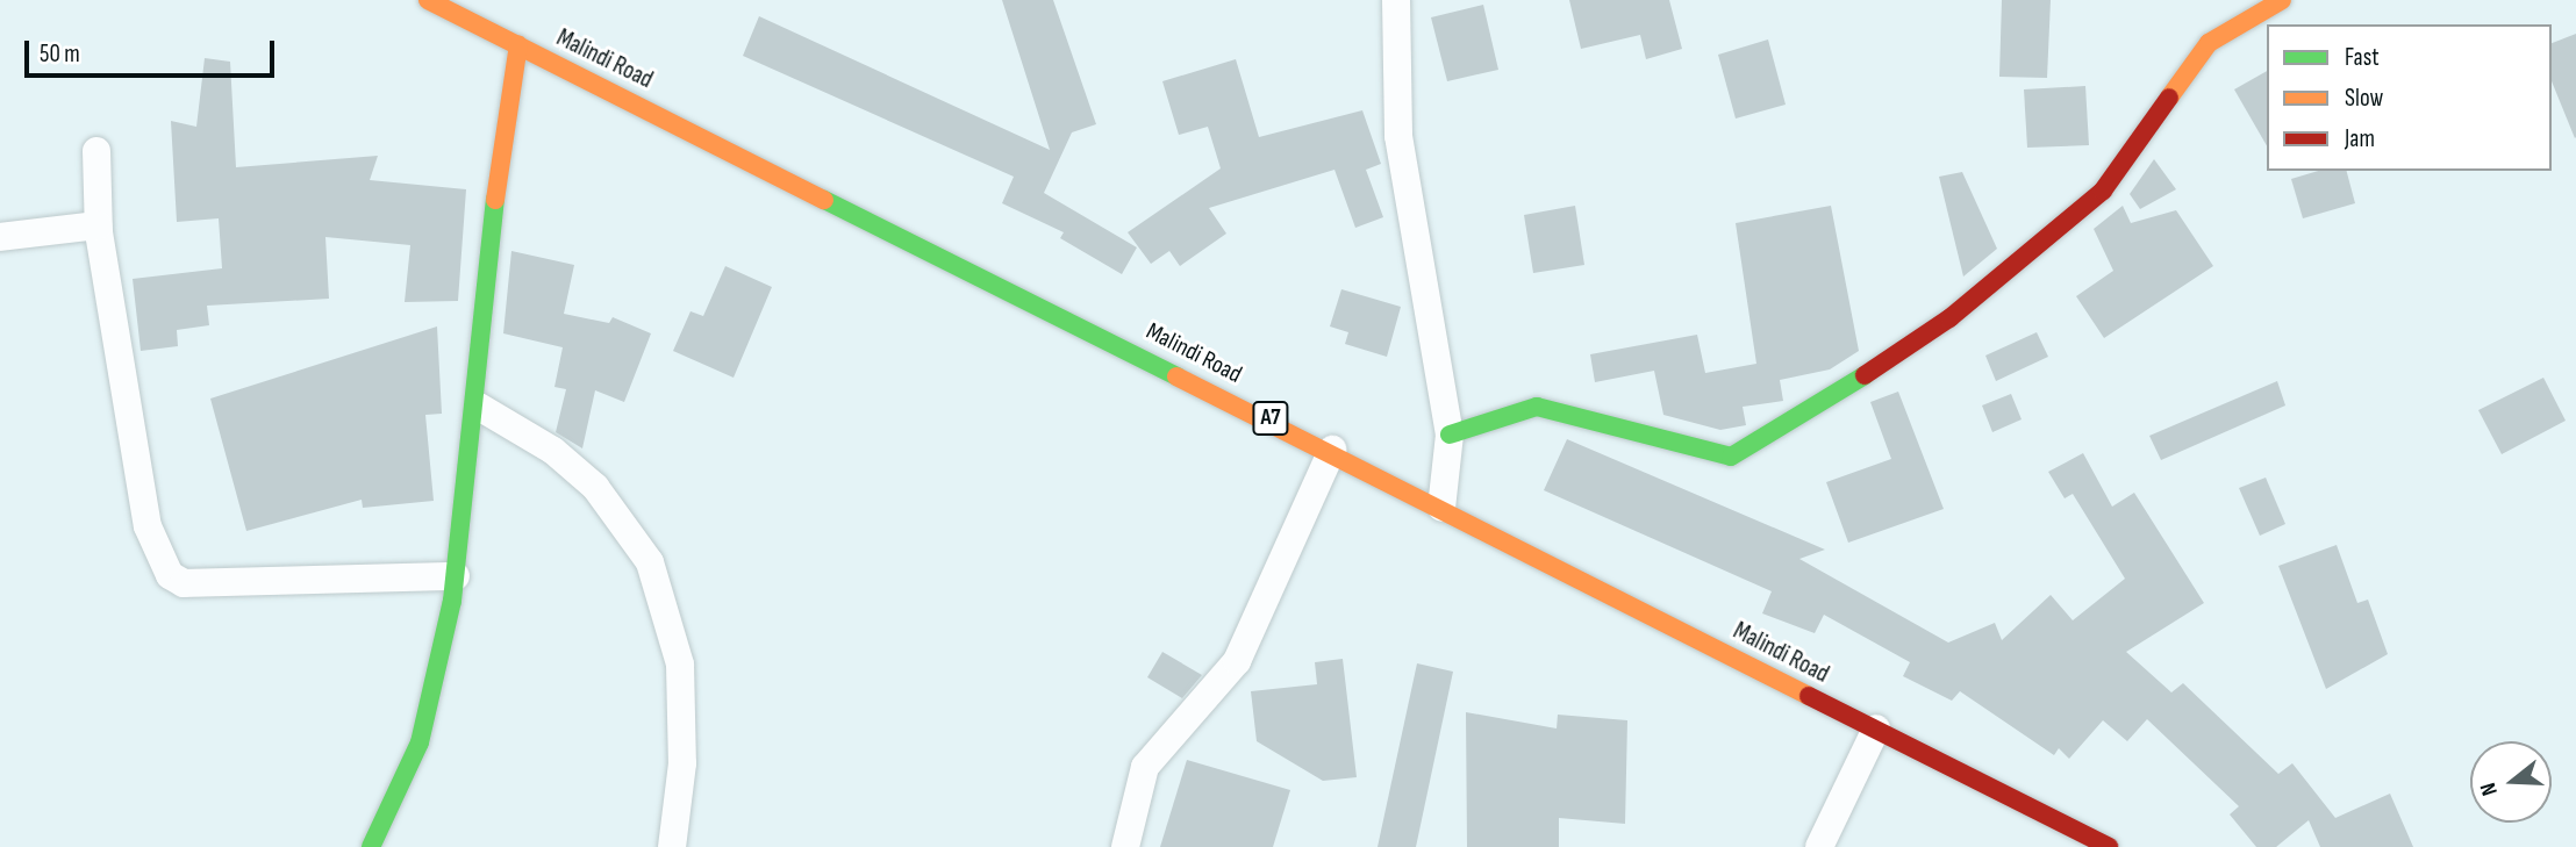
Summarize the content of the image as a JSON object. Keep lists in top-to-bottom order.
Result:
{
  "streets": {
    "main road": ["Malindi Road", "A7"]
  },
  "legend": ["Fast", "Slow", "Jam"],
  "scale_bar": "50 m",
  "north": "left"
}
